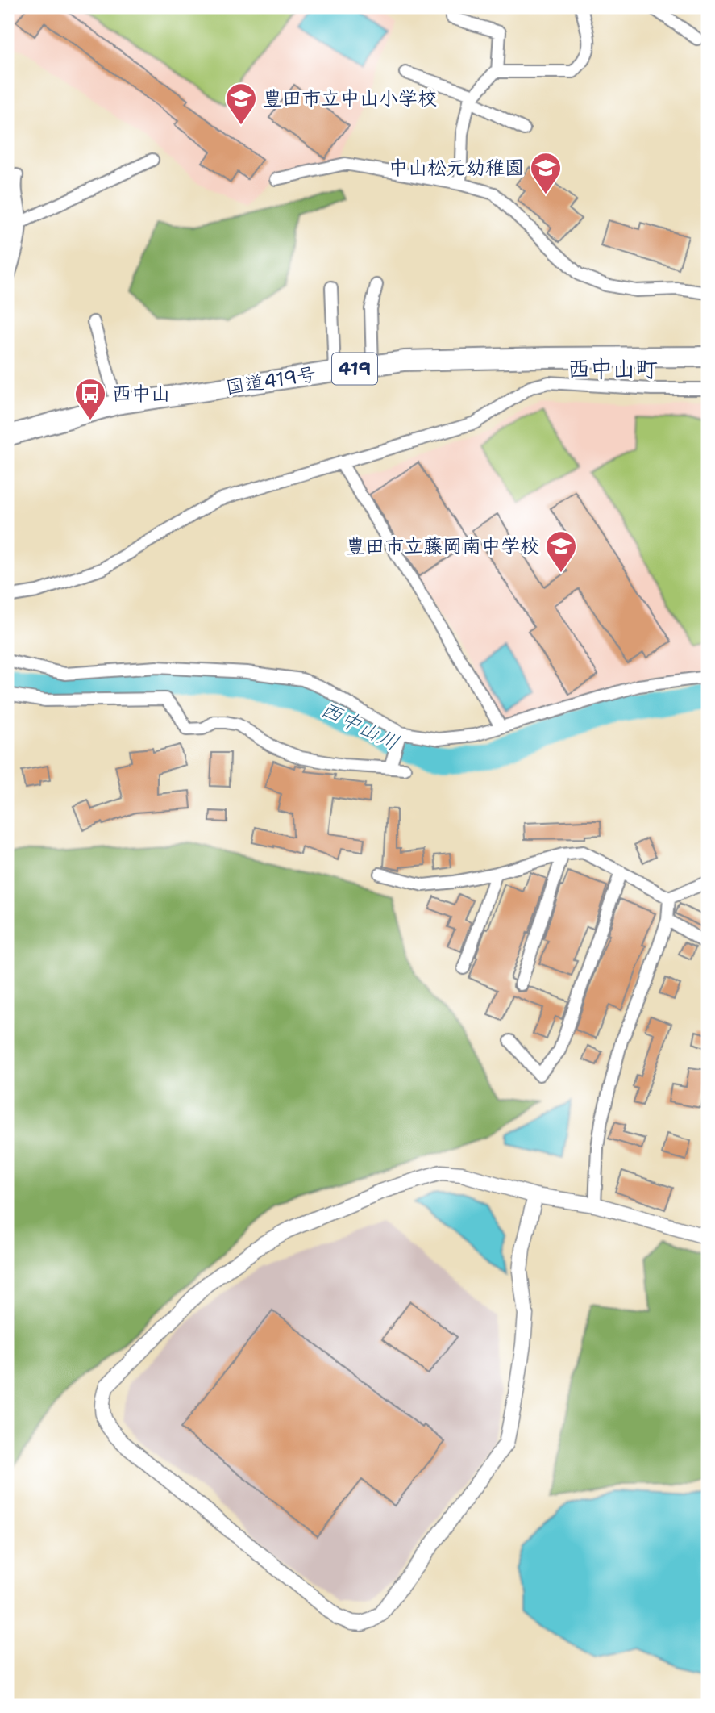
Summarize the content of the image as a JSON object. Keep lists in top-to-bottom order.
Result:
{
  "streets": {
    "highway": ["419", "国道419号"]
  },
  "districts": ["西中山町"],
  "water": ["西中山川"],
  "places": {
    "school or university": ["豊田市立中山小学校", "中山松元幼稚園", "豊田市立藤岡南中学校"],
    "bus stop": ["西中山"]
  }
}
